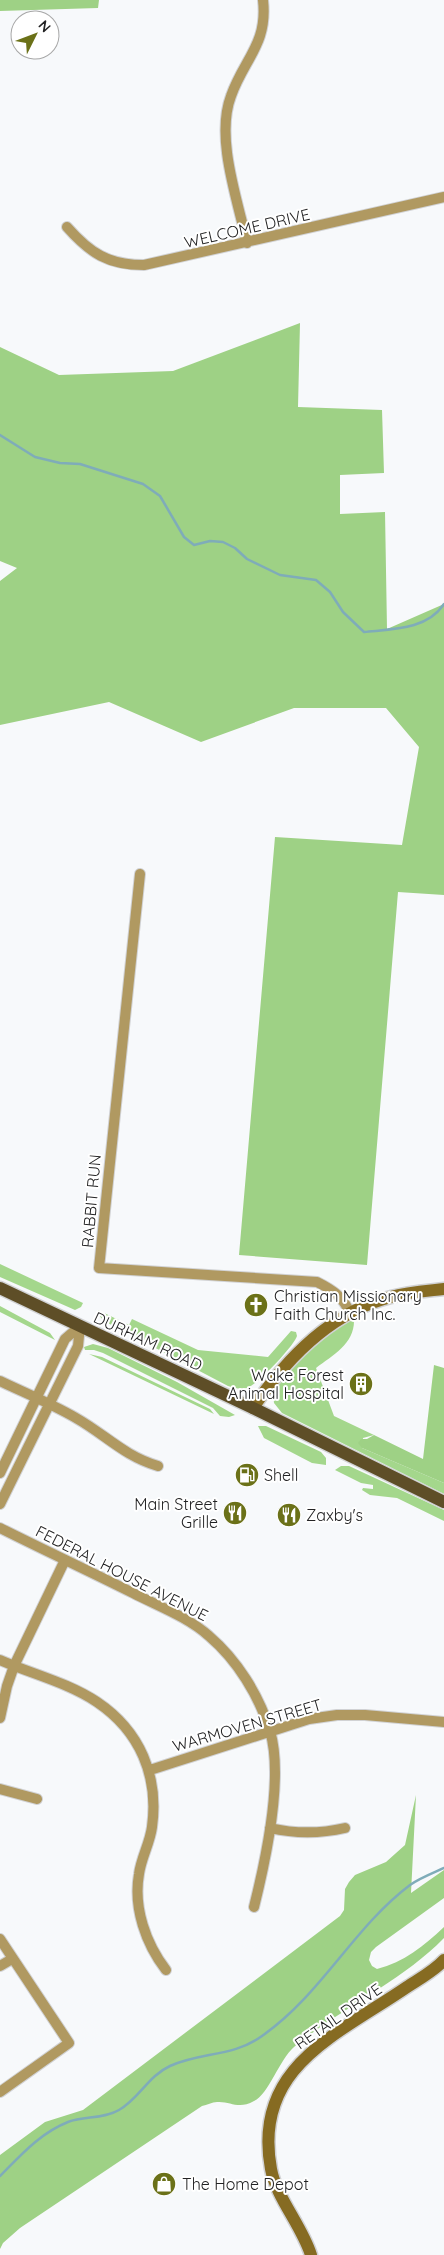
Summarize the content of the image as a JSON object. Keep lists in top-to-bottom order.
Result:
{
  "streets": {
    "main road": ["DURHAM ROAD"],
    "street": [
      "WELCOME DRIVE",
      "RABBIT RUN",
      "FEDERAL HOUSE AVENUE",
      "WARMOVEN STREET",
      "RETAIL DRIVE"
    ]
  },
  "crossings": [
    ["FEDERAL HOUSE AVENUE", "WARMOVEN STREET"]
  ],
  "places": {
    "church": ["Christian Missionary Faith Church Inc."],
    "building": ["Wake Forest Animal Hospital"],
    "fuel station": ["Shell"],
    "restaurant": ["Main Street Grille", "Zaxby's"],
    "shop": ["The Home Depot"]
  },
  "north": "top right"
}
